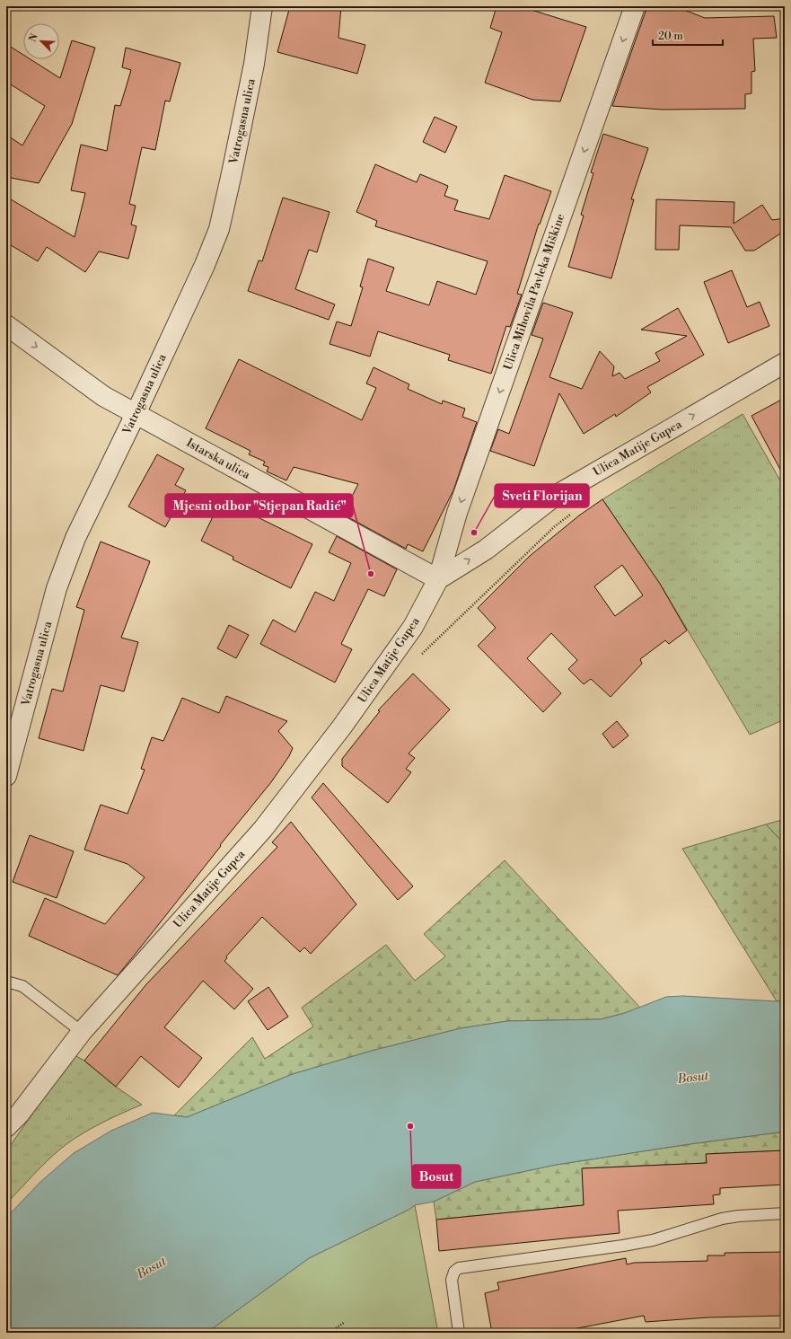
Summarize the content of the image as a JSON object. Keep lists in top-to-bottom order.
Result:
{
  "streets": {
    "street": [
      "Vatrogasna ulica",
      "Ulica Mihovila Pavleka Miškine",
      "Ulica Matije Gupca",
      "Istarska ulica"
    ]
  },
  "crossings": [
    ["Vatrogasna ulica", "Istarska ulica"],
    ["Ulica Mihovila Pavleka Miškine", "Ulica Matije Gupca"],
    ["Ulica Mihovila Pavleka Miškine", "Istarska ulica"],
    ["Ulica Matije Gupca", "Istarska ulica"]
  ],
  "one_way": ["Ulica Mihovila Pavleka Miškine", "Ulica Matije Gupca"],
  "water": ["Bosut"],
  "places": ["Sveti Florijan", "Mjesni odbor \"Stjepan Radić\"", "Bosut"],
  "scale_bar": "20 m",
  "north": "top left"
}
